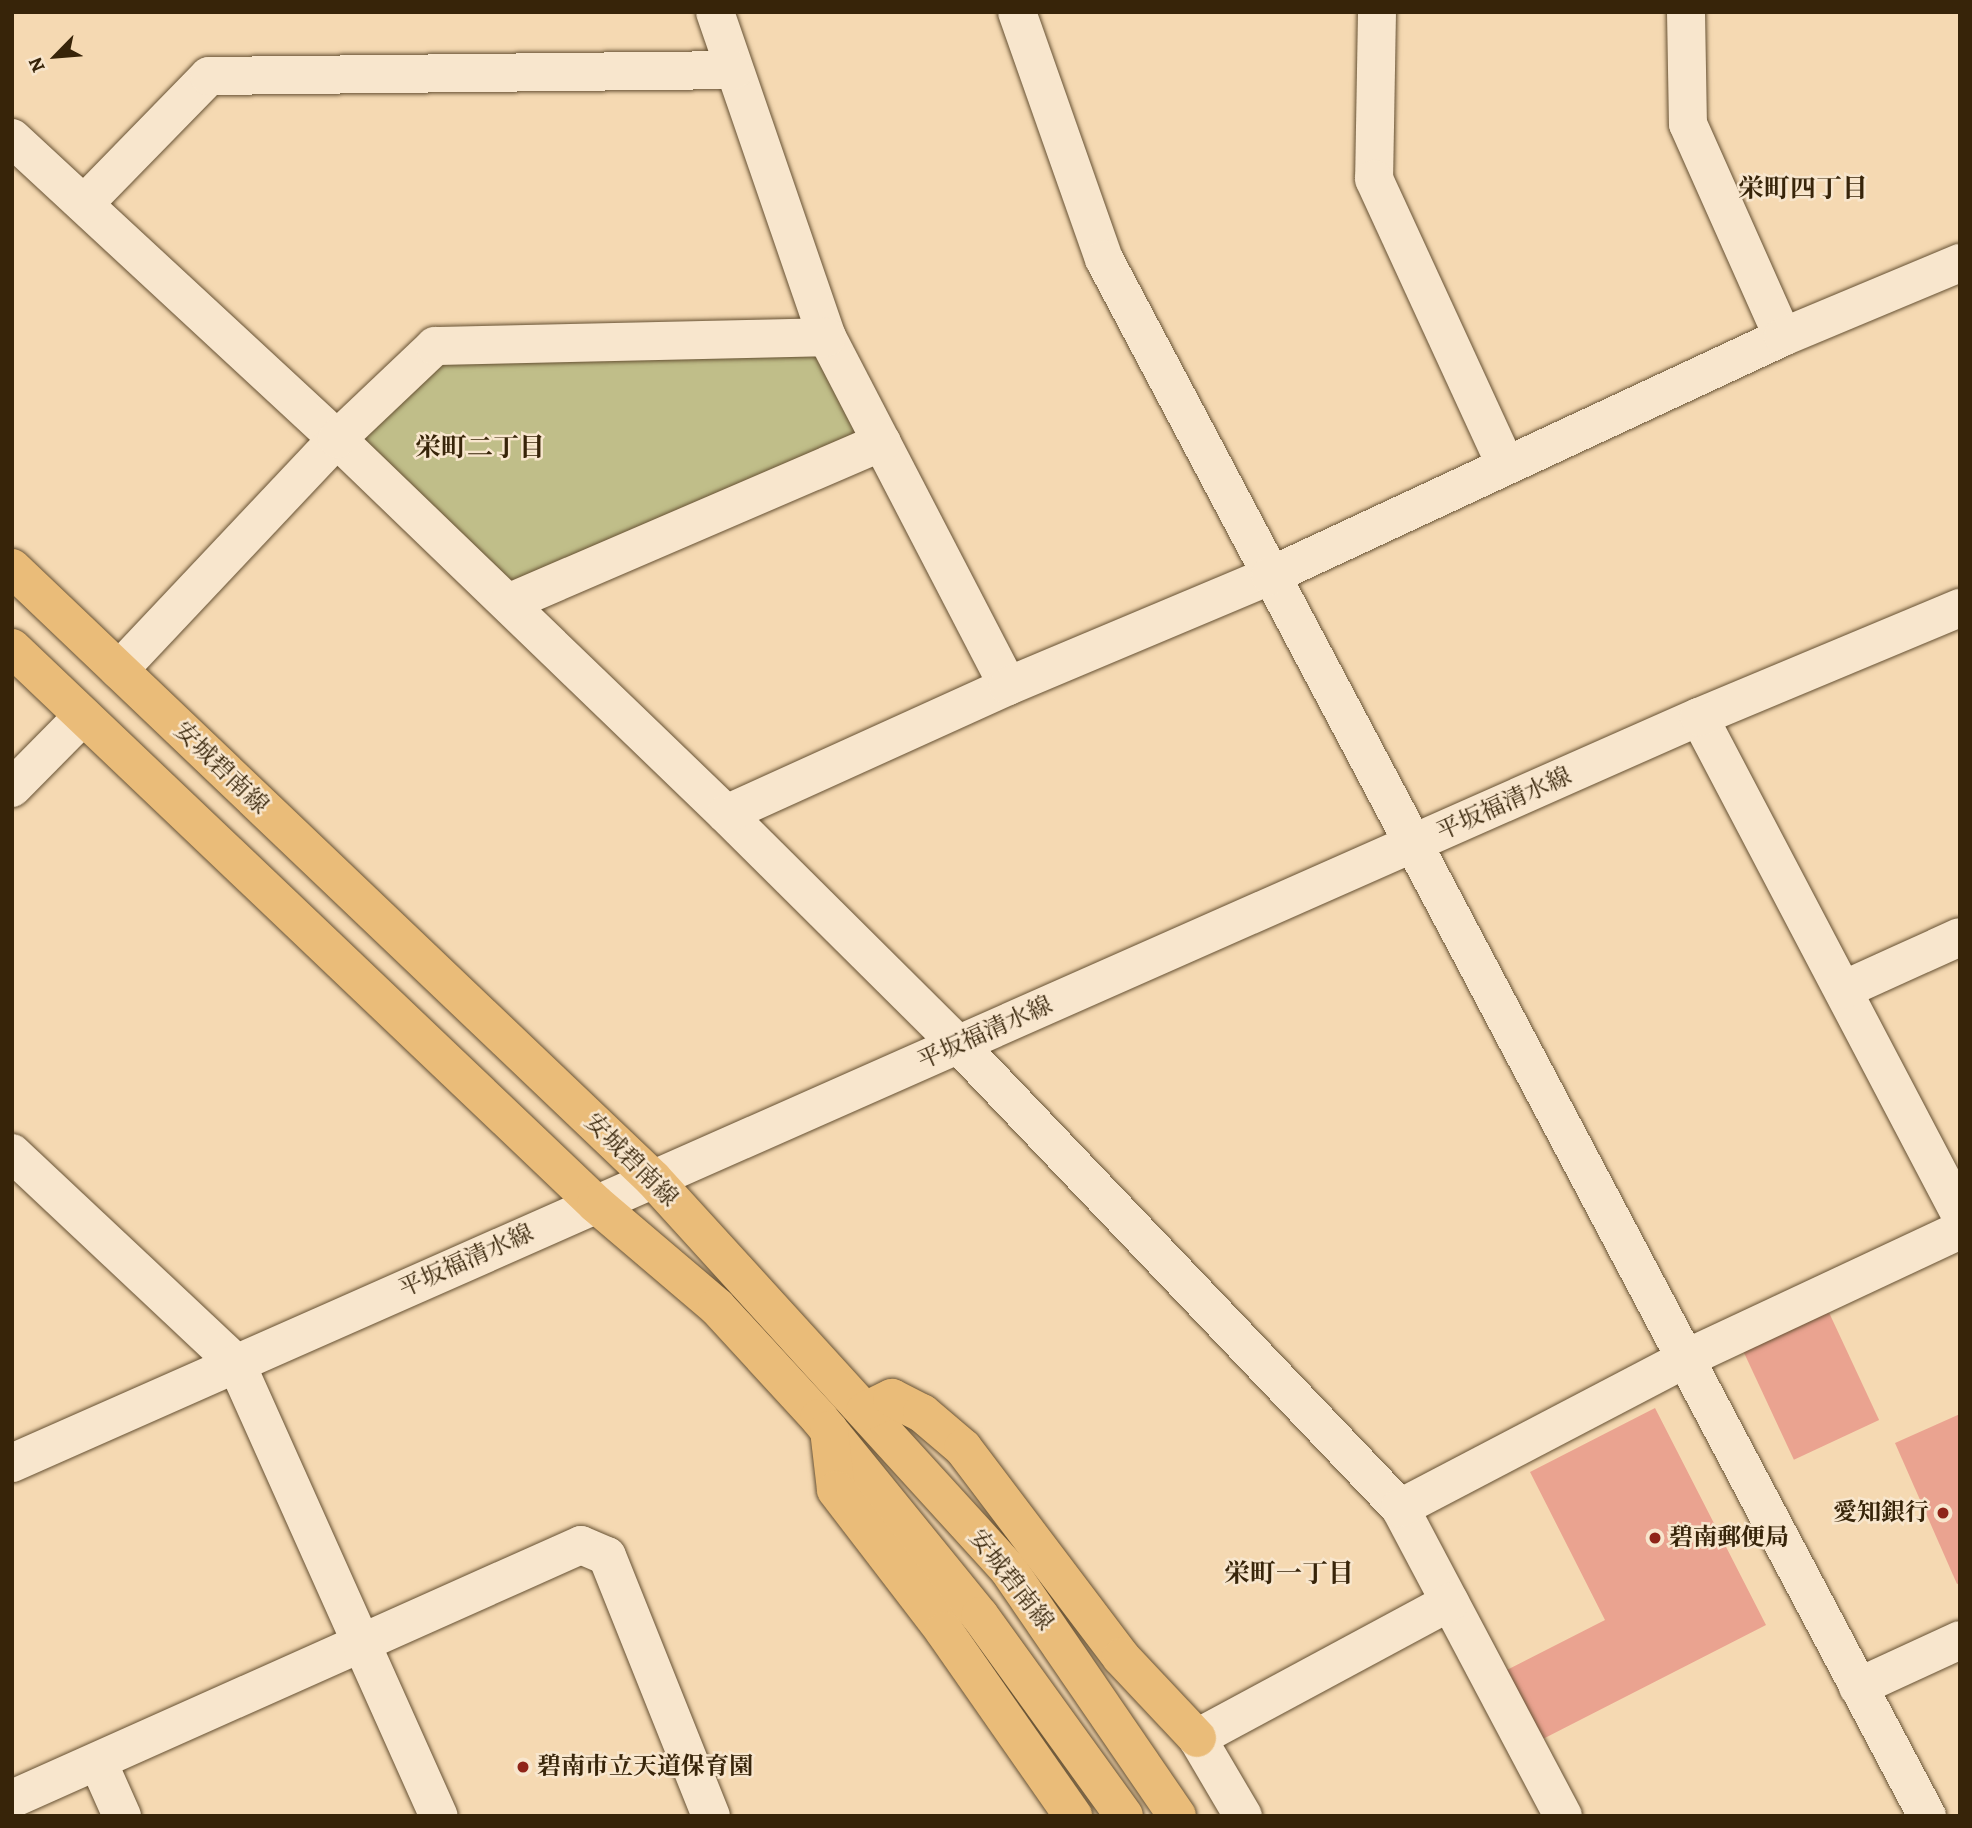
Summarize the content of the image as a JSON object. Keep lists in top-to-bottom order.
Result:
{
  "streets": {
    "main road": ["安城碧南線"],
    "street": ["平坂福清水線"]
  },
  "crossings": [
    ["安城碧南線", "平坂福清水線"]
  ],
  "districts": ["栄町四丁目", "栄町二丁目", "栄町一丁目"],
  "places": ["愛知銀行", "碧南郵便局", "碧南市立天道保育園"],
  "north": "bottom left"
}
